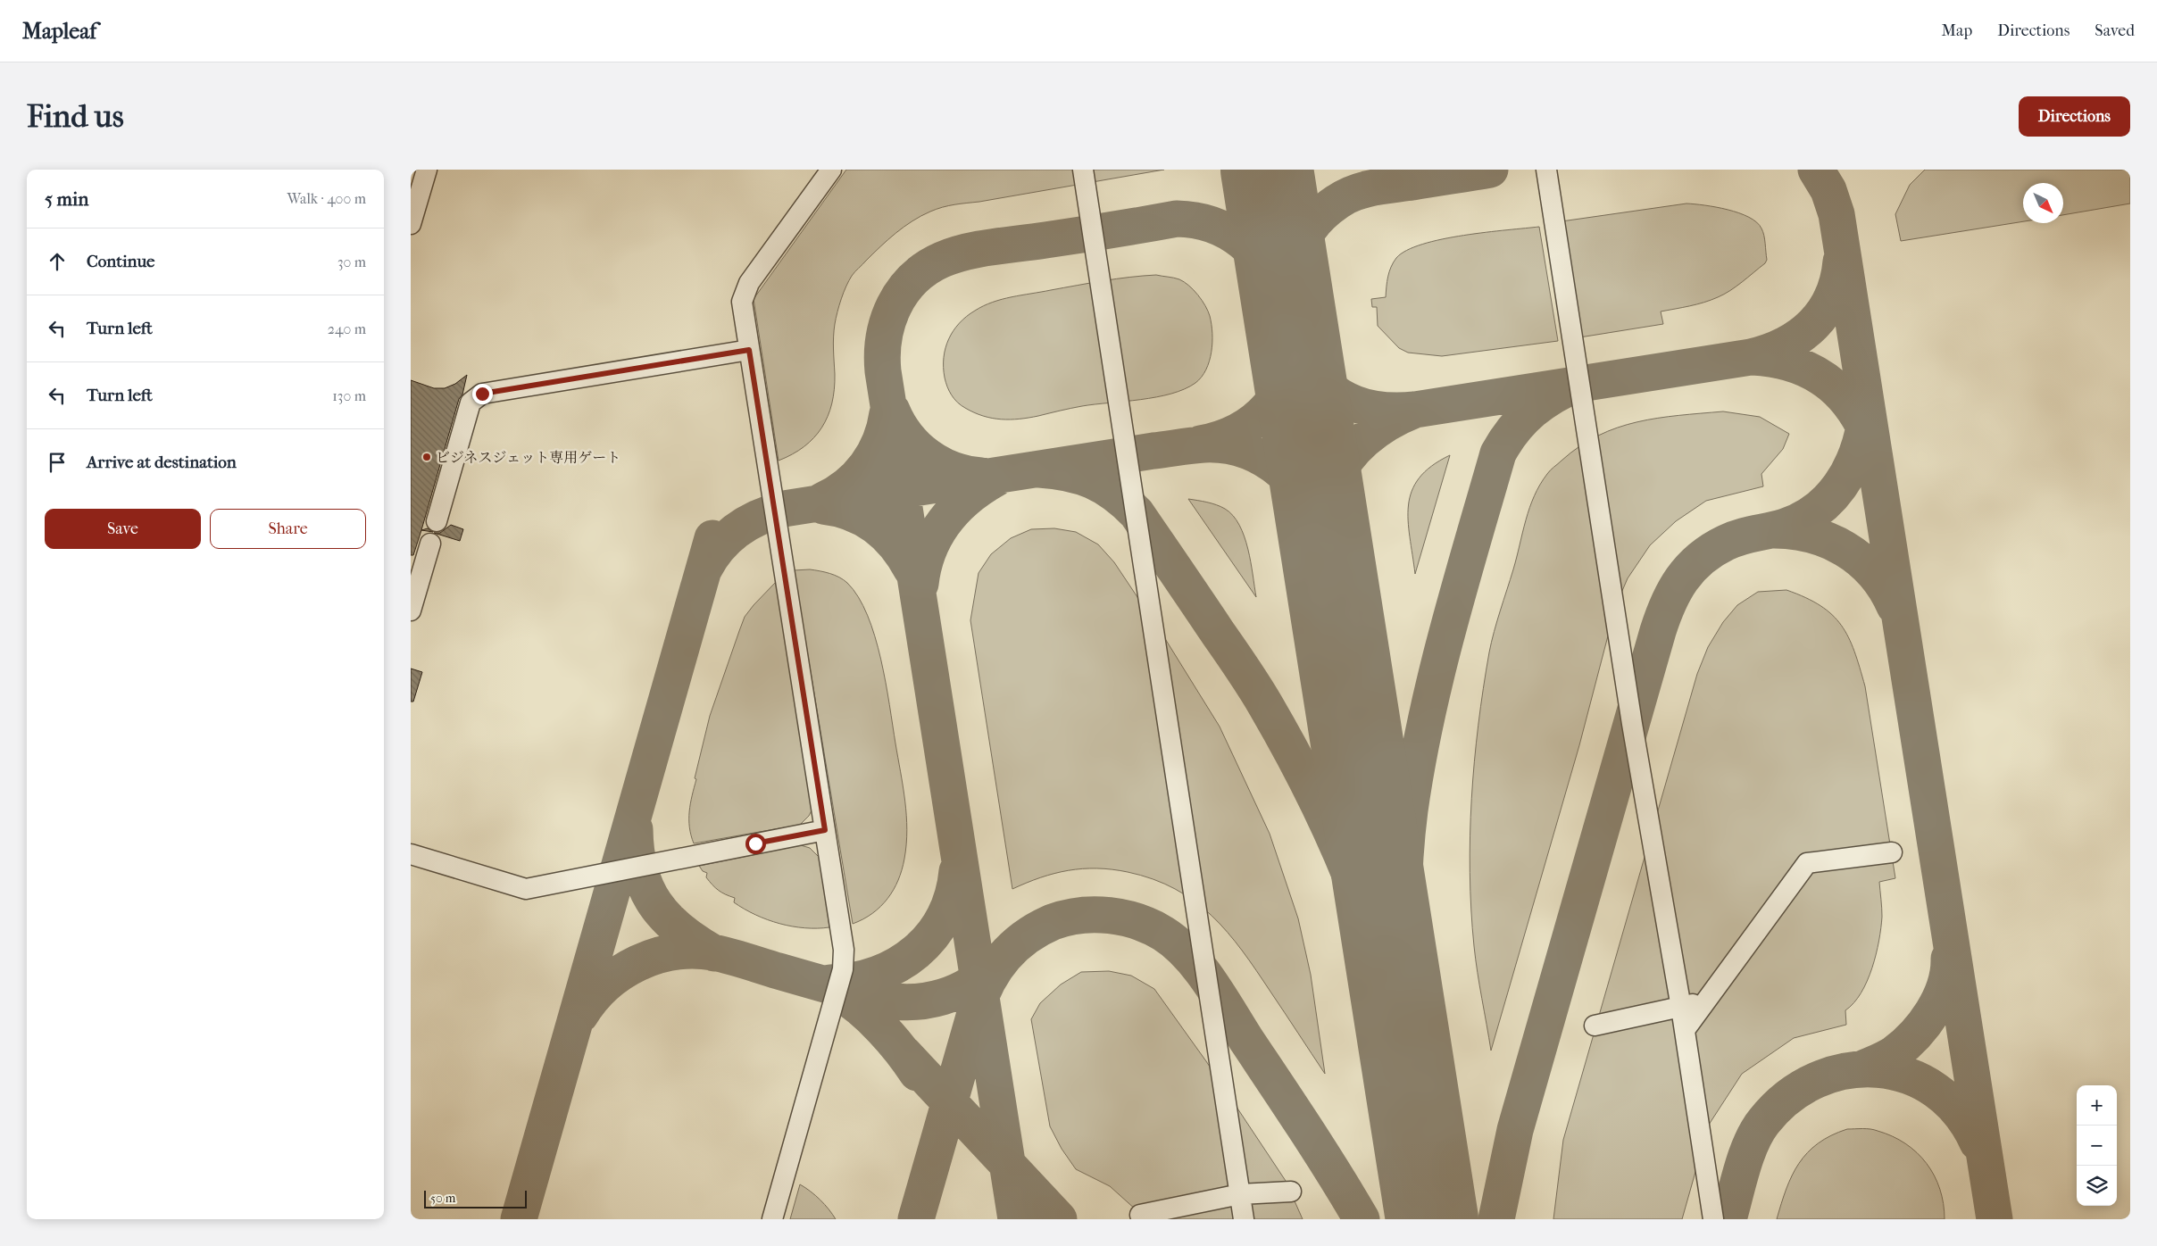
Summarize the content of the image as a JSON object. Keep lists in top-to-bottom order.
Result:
{
  "places": ["ビジネスジェット専用ゲート"],
  "scale_bar": "50 m",
  "north": "bottom right",
  "page": {
    "header": "Mapleaf",
    "nav": ["Map", "Directions", "Saved"],
    "buttons": [
      "Directions",
      ["Save", "Share"]
    ],
    "title": "Find us",
    "heading": ["5 min", "Walk · 400 m"],
    "list": [
      ["Continue", "30 m"],
      ["Turn left", "240 m"],
      ["Turn left", "130 m"],
      "Arrive at destination"
    ],
    "map_buttons": ["+", "−"],
    "scale": "50 m"
  }
}
